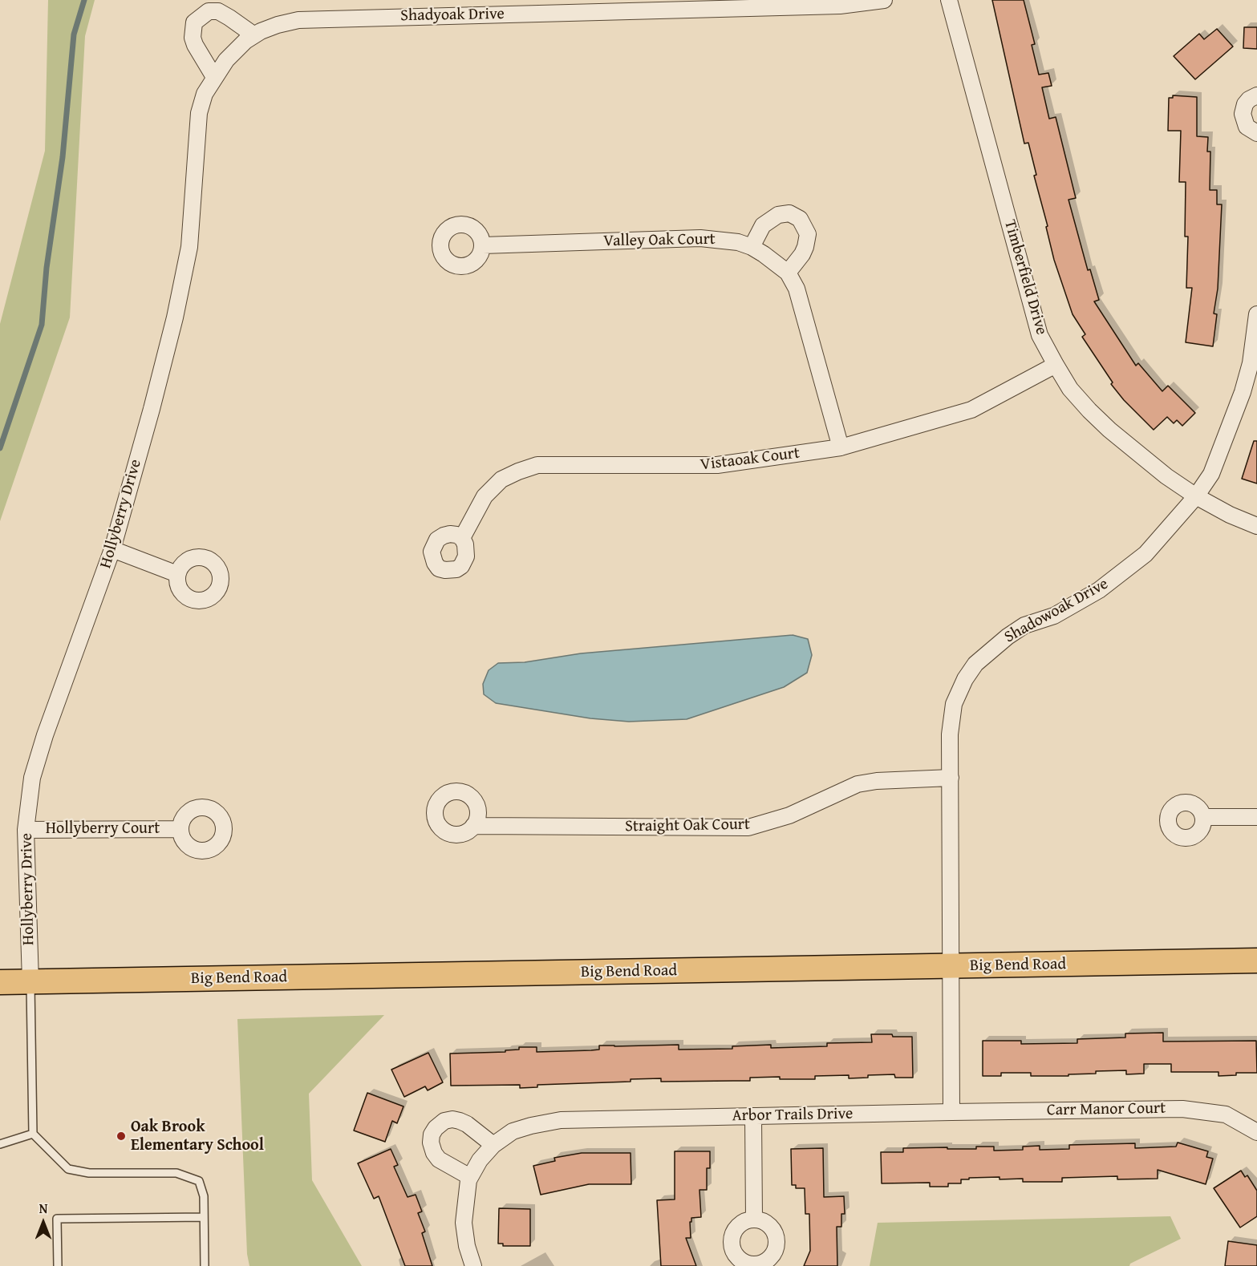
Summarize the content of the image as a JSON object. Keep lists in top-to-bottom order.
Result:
{
  "streets": {
    "main road": ["Big Bend Road"],
    "street": [
      "Shadyoak Drive",
      "Valley Oak Court",
      "Timberfield Drive",
      "Vistaoak Court",
      "Hollyberry Drive",
      "Shadowoak Drive",
      "Straight Oak Court",
      "Hollyberry Court",
      "Carr Manor Court",
      "Arbor Trails Drive"
    ]
  },
  "crossings": [
    ["Shadyoak Drive", "Hollyberry Drive"],
    ["Valley Oak Court", "Vistaoak Court"],
    ["Timberfield Drive", "Vistaoak Court"],
    ["Timberfield Drive", "Shadowoak Drive"],
    ["Hollyberry Drive", "Hollyberry Court"],
    ["Hollyberry Drive", "Big Bend Road"],
    ["Shadowoak Drive", "Straight Oak Court"],
    ["Shadowoak Drive", "Big Bend Road"],
    ["Carr Manor Court", "Arbor Trails Drive"]
  ],
  "places": ["Oak Brook Elementary School"],
  "north": "top"
}
